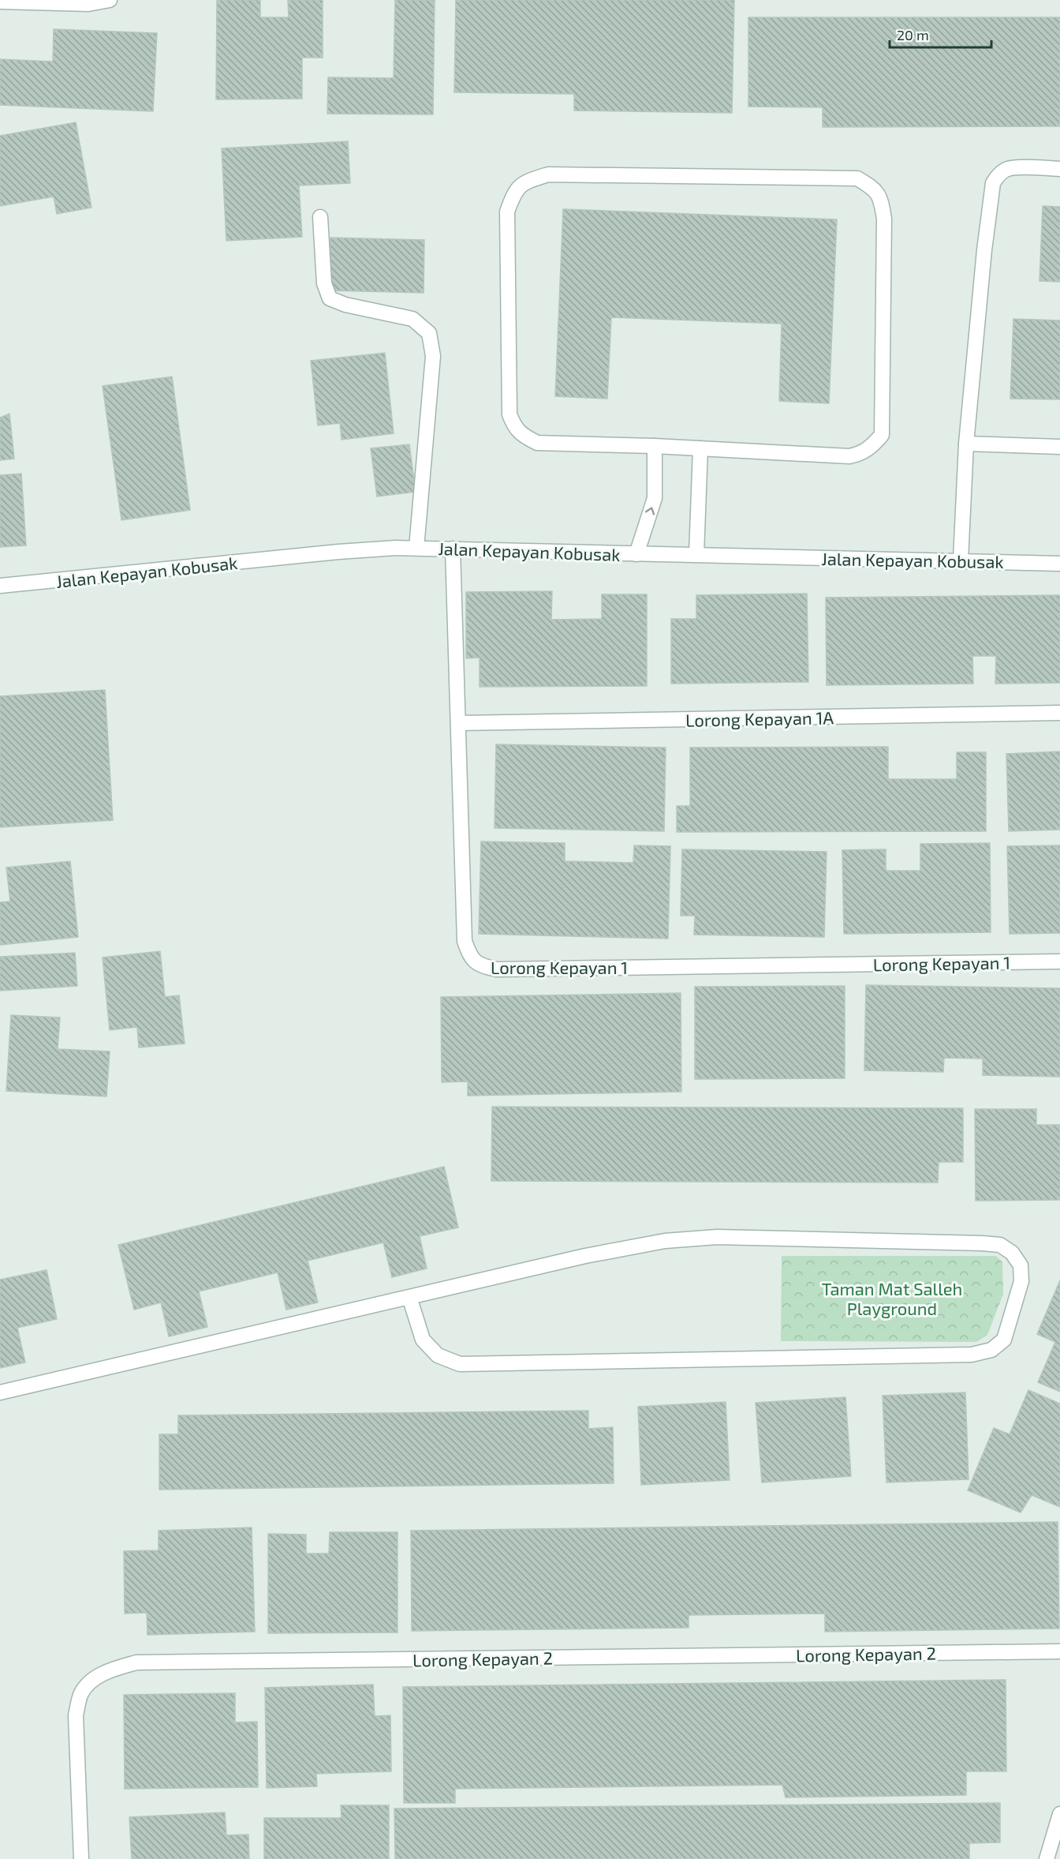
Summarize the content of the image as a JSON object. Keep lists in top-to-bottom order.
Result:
{
  "streets": {
    "street": [
      "Jalan Kepayan Kobusak",
      "Lorong Kepayan 1A",
      "Lorong Kepayan 1",
      "Lorong Kepayan 2"
    ]
  },
  "crossings": [
    ["Jalan Kepayan Kobusak", "Lorong Kepayan 1"],
    ["Lorong Kepayan 1A", "Lorong Kepayan 1"]
  ],
  "parks": ["Taman Mat Salleh Playground"],
  "scale_bar": "20 m"
}
